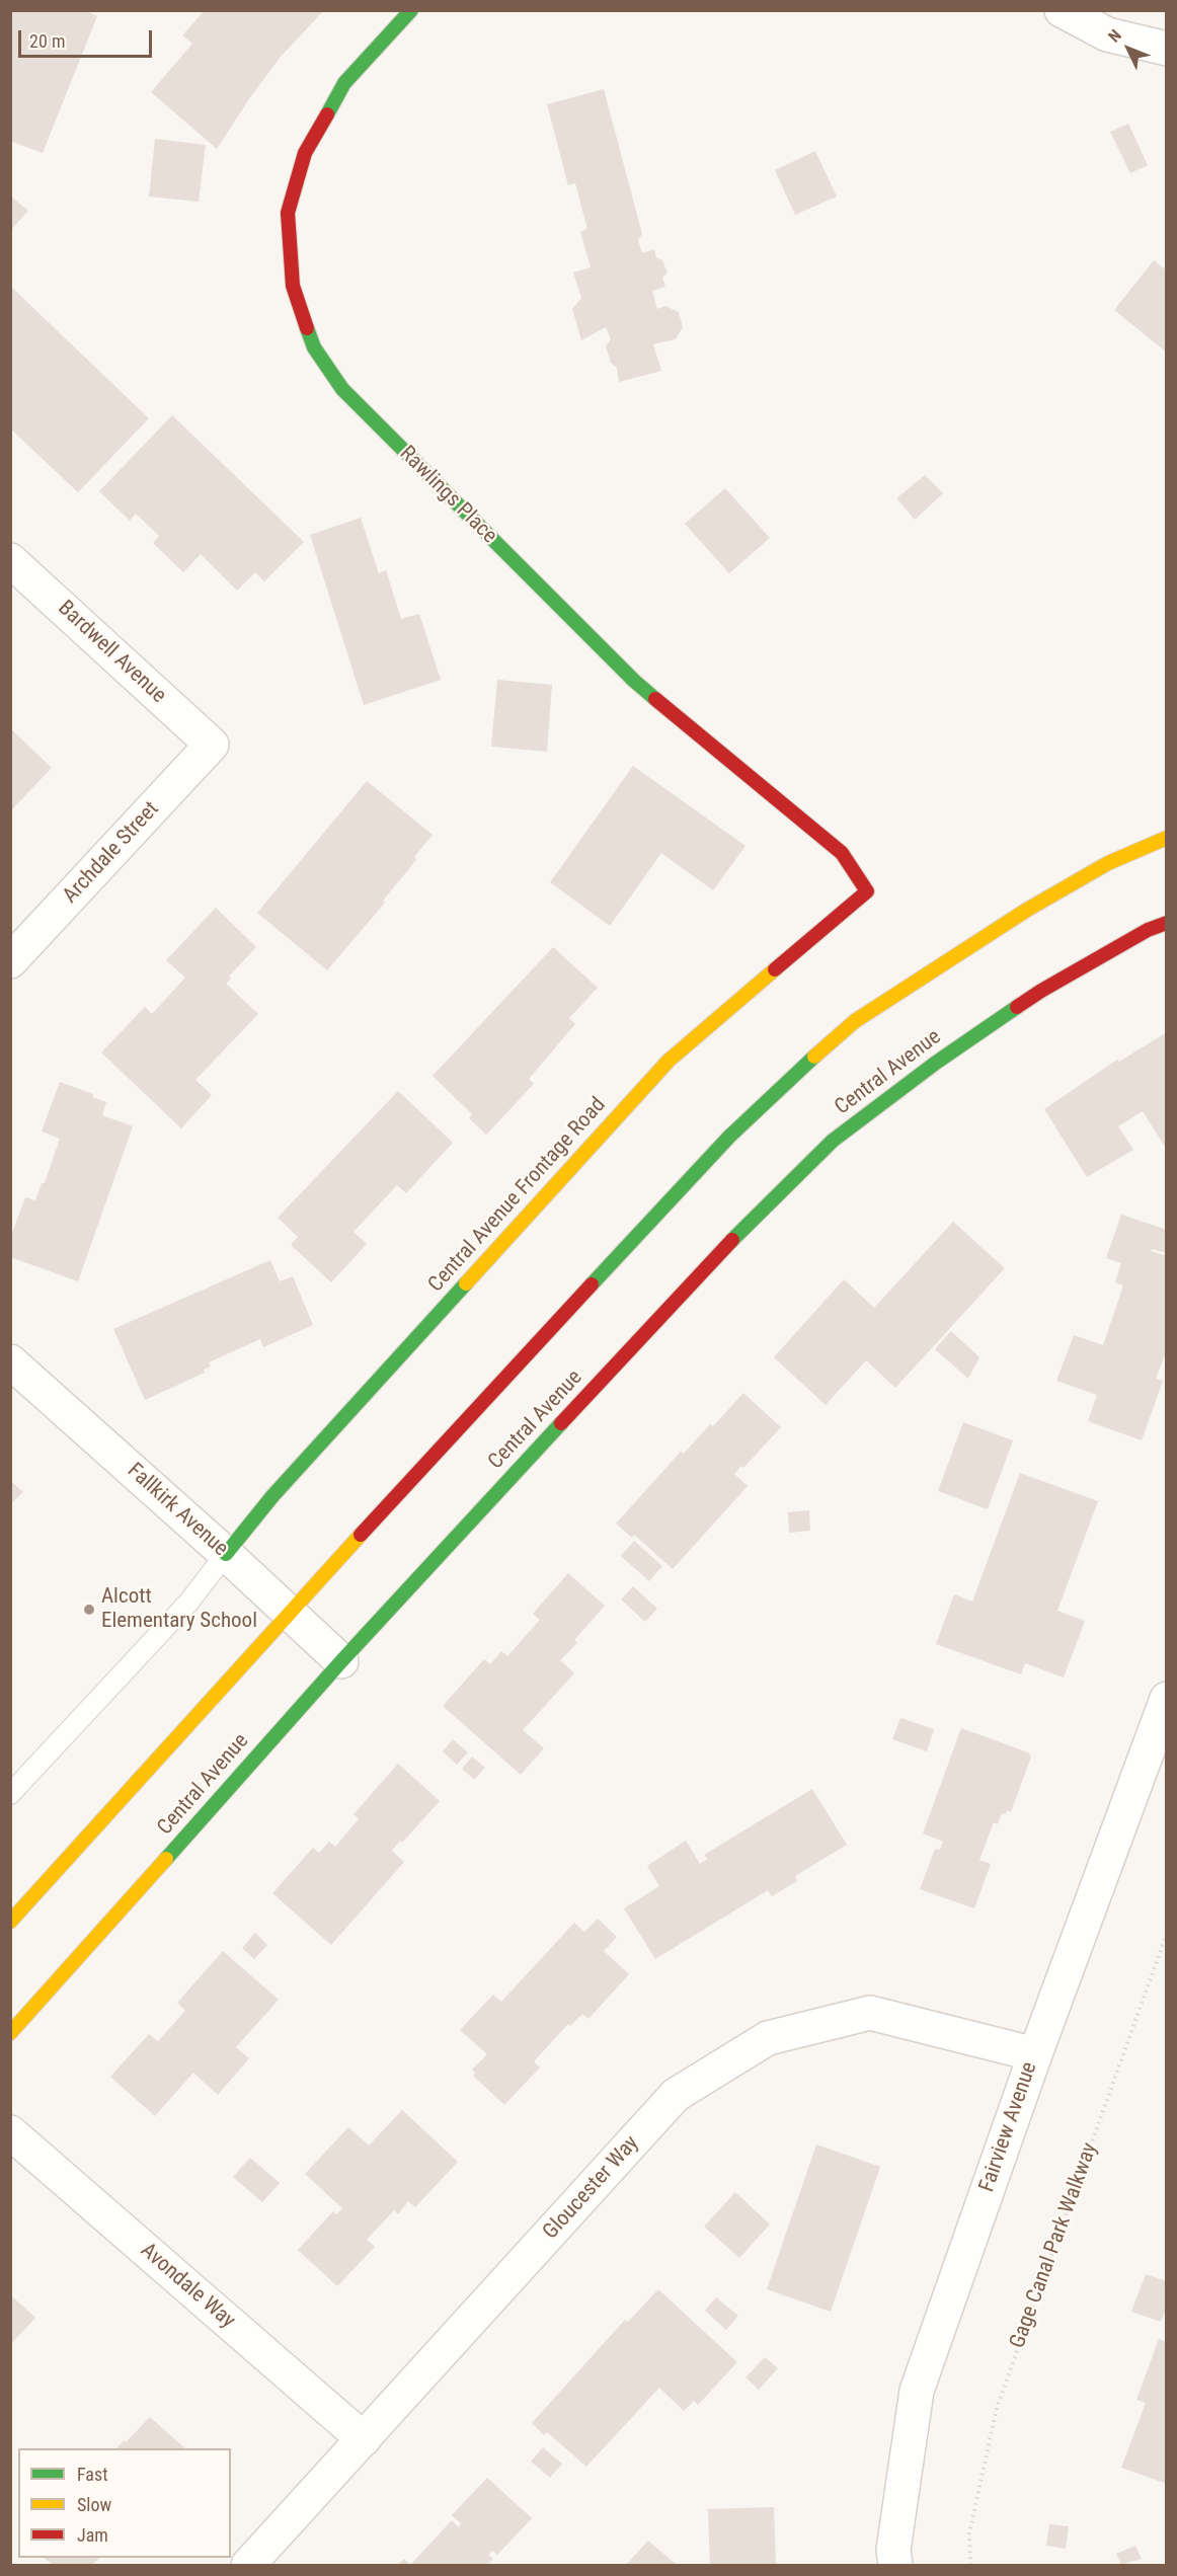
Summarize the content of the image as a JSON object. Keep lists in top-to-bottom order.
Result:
{
  "streets": {
    "main road": ["Rawlings Place", "Central Avenue", "Central Avenue Frontage Road"],
    "street": [
      "Bardwell Avenue",
      "Archdale Street",
      "Fallkirk Avenue",
      "Fairview Avenue",
      "Gloucester Way",
      "Avondale Way"
    ],
    "path": ["Gage Canal Park Walkway"]
  },
  "crossings": [
    ["Rawlings Place", "Central Avenue Frontage Road"],
    ["Bardwell Avenue", "Archdale Street"],
    ["Central Avenue", "Fallkirk Avenue"],
    ["Central Avenue Frontage Road", "Fallkirk Avenue"],
    ["Fairview Avenue", "Gloucester Way"],
    ["Gloucester Way", "Avondale Way"]
  ],
  "places": ["Alcott Elementary School"],
  "legend": ["Fast", "Slow", "Jam"],
  "scale_bar": "20 m",
  "north": "top left"
}
